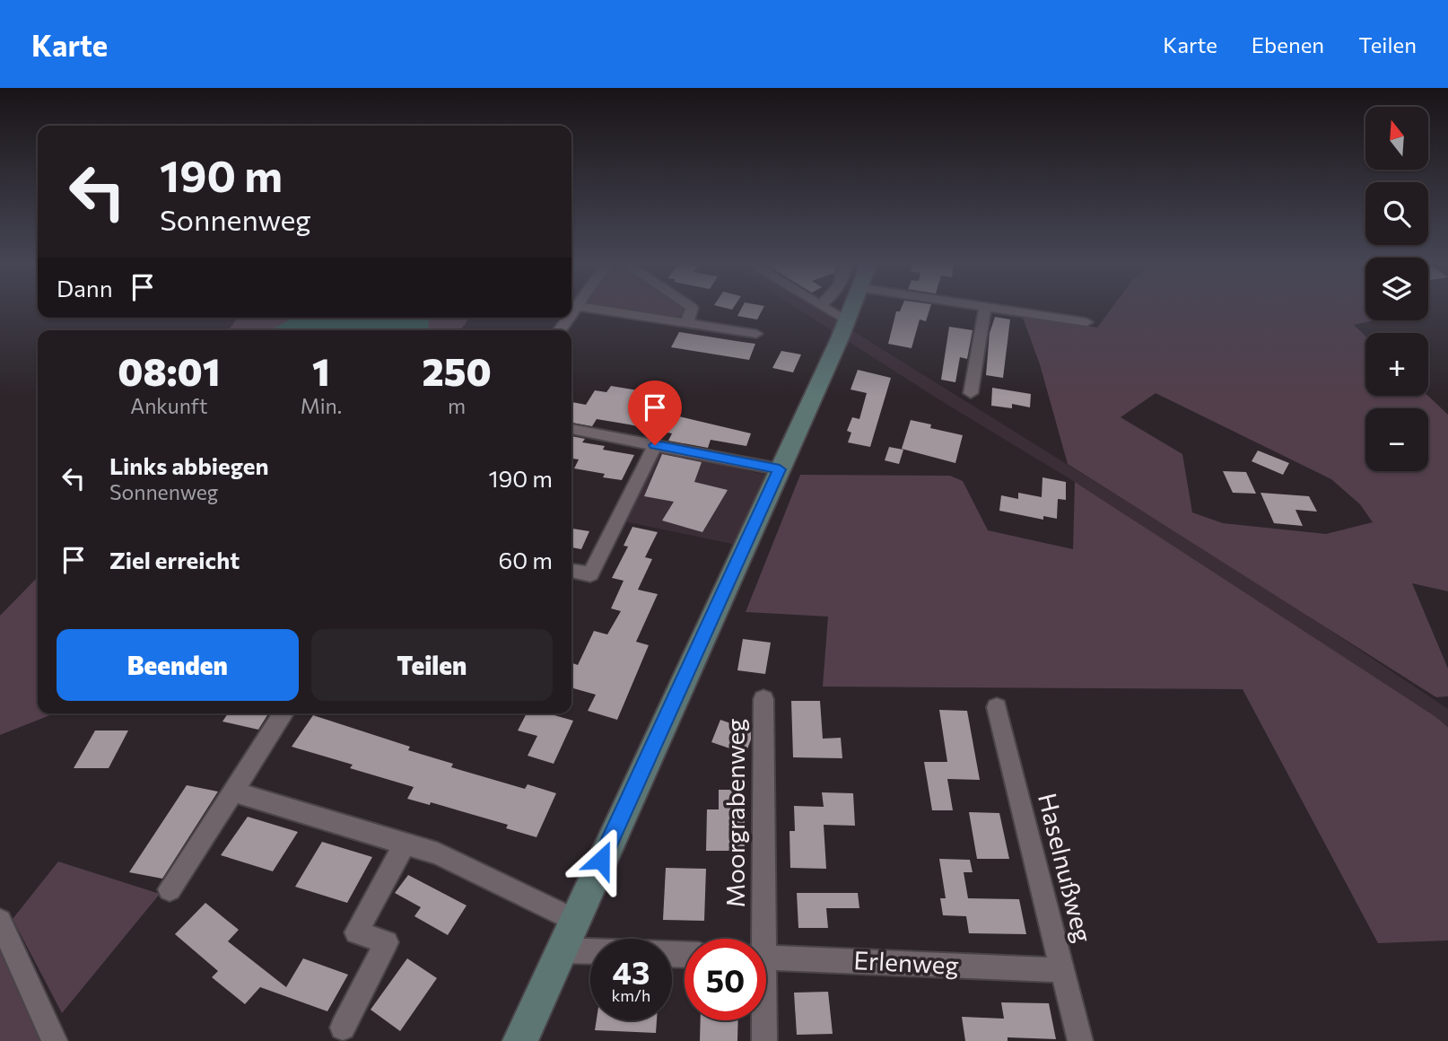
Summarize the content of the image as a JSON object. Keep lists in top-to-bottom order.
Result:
{
  "streets": {
    "street": ["Moorgrabenweg", "Haselnußweg", "Erlenweg"]
  },
  "crossings": [
    ["Haselnußweg", "Erlenweg"]
  ],
  "north": "top",
  "page": {
    "header": "Karte",
    "nav": ["Karte", "Ebenen", "Teilen"],
    "map_buttons": ["+", "−"],
    "turn": ["190 m", "Sonnenweg"],
    "then": "Dann",
    "eta": [
      "08:01",
      "Ankunft",
      "1",
      "Min.",
      "250",
      "m"
    ],
    "list": [
      {
        "name": "Links abbiegen",
        "note": "Sonnenweg",
        "value": "190 m"
      },
      {
        "name": "Ziel erreicht",
        "value": "60 m"
      }
    ],
    "buttons": ["Beenden", "Teilen"],
    "speed": "43 km/h",
    "limit": "50"
  }
}
